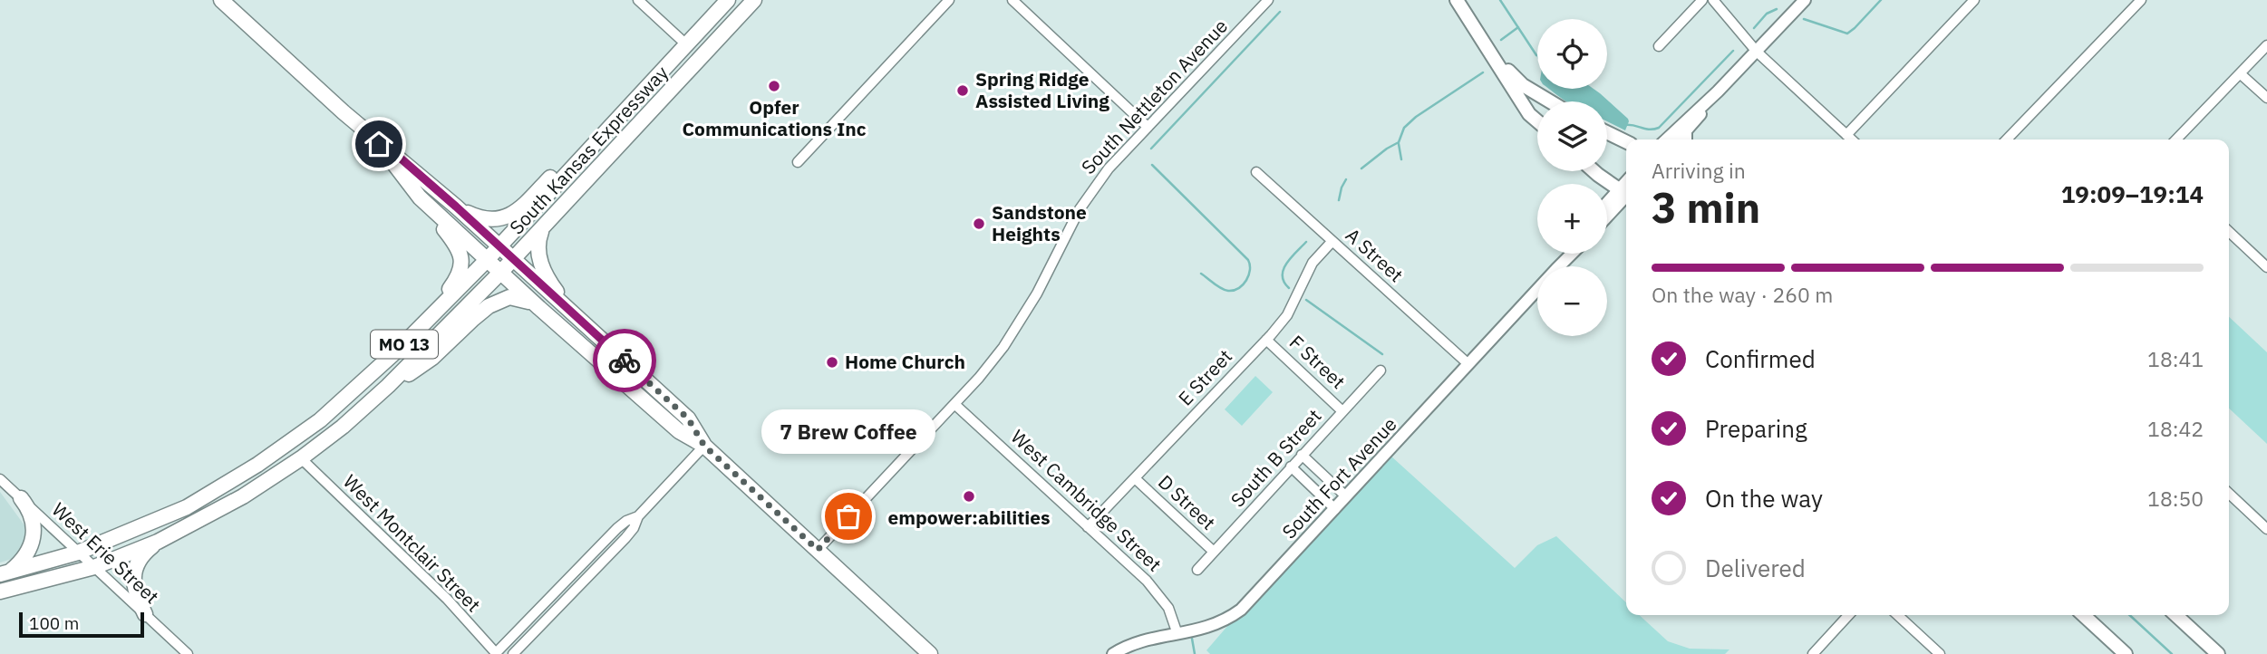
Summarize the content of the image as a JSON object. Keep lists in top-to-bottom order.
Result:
{
  "streets": {
    "main road": ["South Kansas Expressway", "MO 13"],
    "street": [
      "South Nettleton Avenue",
      "A Street",
      "F Street",
      "E Street",
      "South B Street",
      "South Fort Avenue",
      "West Cambridge Street",
      "D Street",
      "West Montclair Street",
      "West Erie Street"
    ]
  },
  "crossings": [
    ["South Nettleton Avenue", "West Cambridge Street"],
    ["South Kansas Expressway", "West Montclair Street"],
    ["South Kansas Expressway", "West Erie Street"],
    ["A Street", "E Street"],
    ["A Street", "South Fort Avenue"],
    ["F Street", "E Street"],
    ["F Street", "South B Street"],
    ["E Street", "West Cambridge Street"],
    ["E Street", "D Street"],
    ["South B Street", "D Street"],
    ["South Fort Avenue", "West Cambridge Street"]
  ],
  "places": [
    "Opfer Communications Inc",
    "Spring Ridge Assisted Living",
    "Sandstone Heights",
    "Home Church",
    "empower:abilities",
    "7 Brew Coffee"
  ],
  "scale_bar": "100 m",
  "page": {
    "map_buttons": ["+", "−"],
    "heading": ["3 min", "Arriving in", "19:09–19:14"],
    "bar": "On the way · 260 m",
    "list": [
      ["Confirmed", "18:41"],
      ["Preparing", "18:42"],
      ["On the way", "18:50"],
      "Delivered"
    ],
    "bubble": "7 Brew Coffee",
    "scale": "100 m"
  }
}
